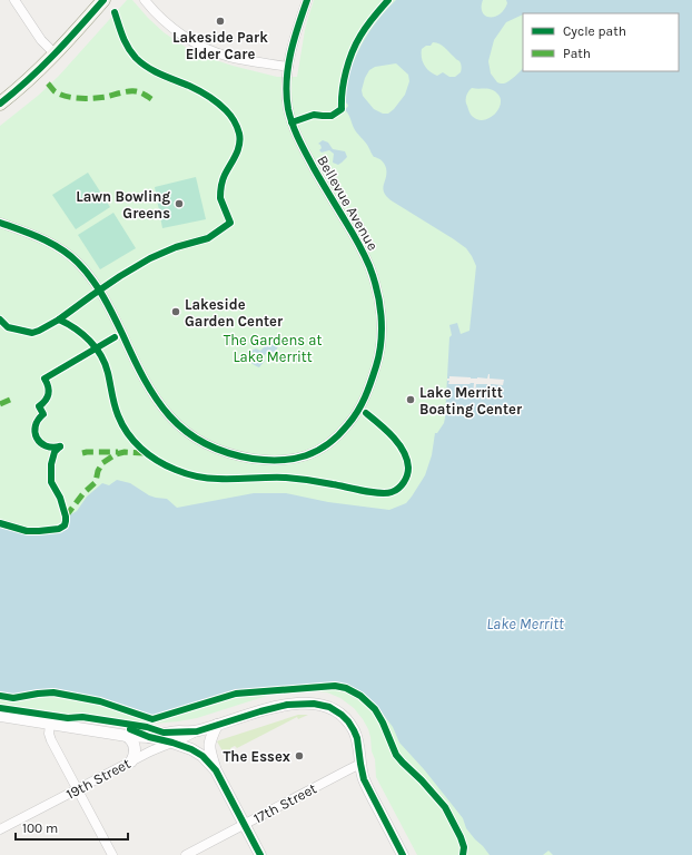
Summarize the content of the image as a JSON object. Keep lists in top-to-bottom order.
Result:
{
  "streets": {
    "street": ["Bellevue Avenue", "19th Street", "17th Street"]
  },
  "water": ["Lake Merritt"],
  "parks": ["The Gardens at Lake Merritt"],
  "places": [
    "Lakeside Park Elder Care",
    "Lawn Bowling Greens",
    "Lakeside Garden Center",
    "Lake Merritt Boating Center",
    "The Essex"
  ],
  "legend": ["Cycle path", "Path"],
  "scale_bar": "100 m"
}
